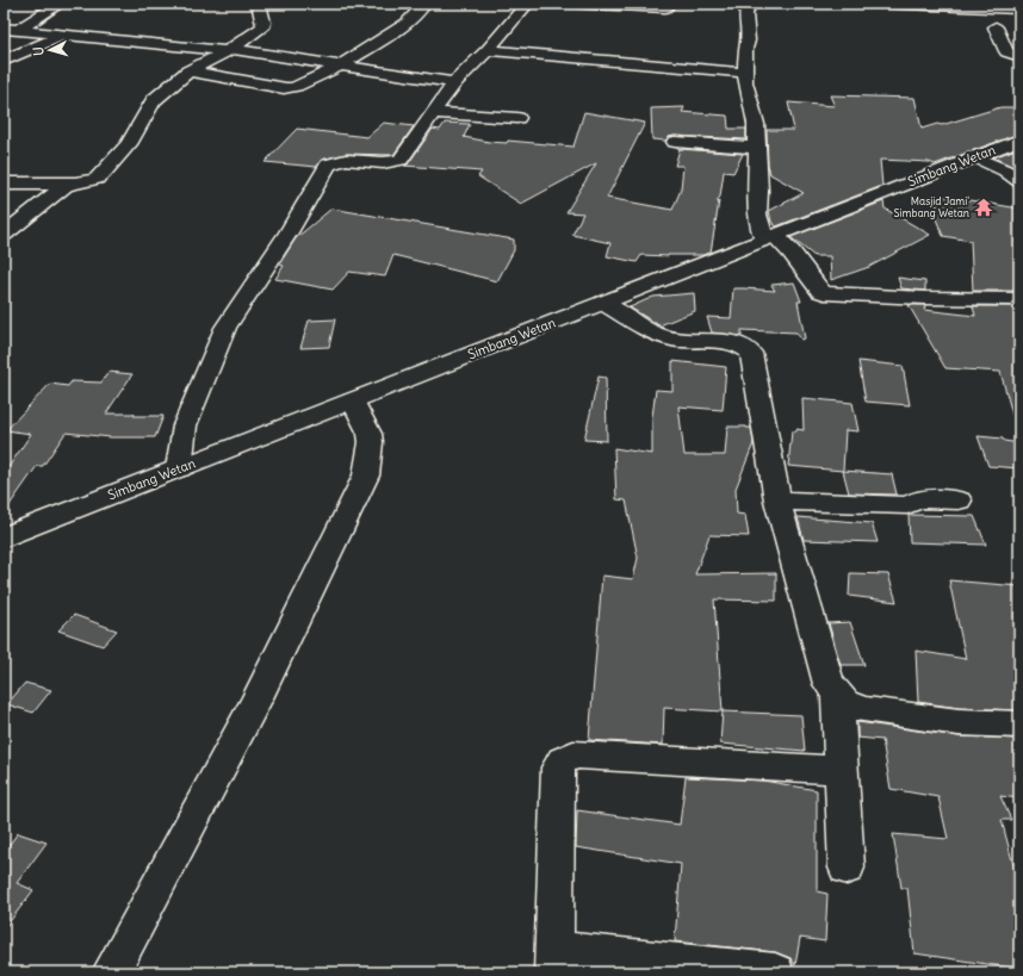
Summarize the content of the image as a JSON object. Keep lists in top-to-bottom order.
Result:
{
  "streets": {
    "street": ["Simbang Wetan"]
  },
  "places": {
    "temple": ["Masjid Jami' Simbang Wetan"]
  },
  "north": "left"
}
